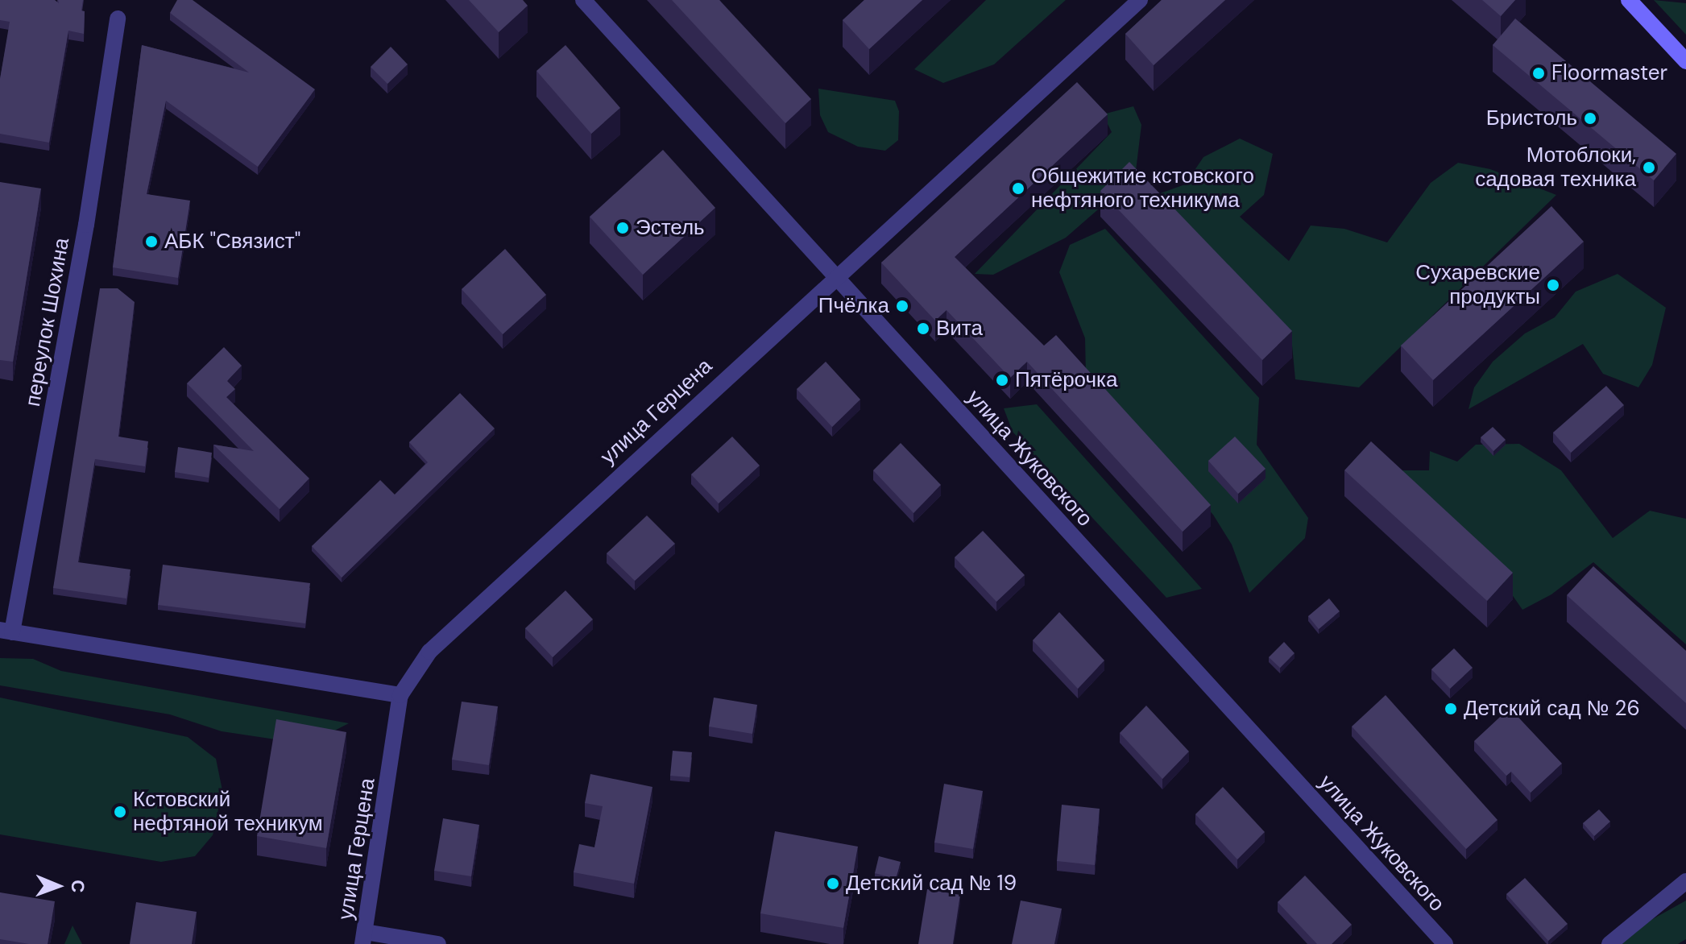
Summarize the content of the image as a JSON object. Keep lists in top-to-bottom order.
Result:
{
  "streets": {
    "street": ["переулок Шохина", "улица Герцена", "улица Жуковского"]
  },
  "crossings": [
    ["улица Герцена", "улица Жуковского"]
  ],
  "places": [
    "Floormaster",
    "Бристоль",
    "Мотоблоки, садовая техника",
    "Общежитие кстовского нефтяного техникума",
    "Эстель",
    "АБК \"Связист\"",
    "Сухаревские продукты",
    "Пчёлка",
    "Вита",
    "Пятёрочка",
    "Детский сад № 26",
    "Кстовский нефтяной техникум",
    "Детский сад № 19"
  ],
  "north": "right"
}
